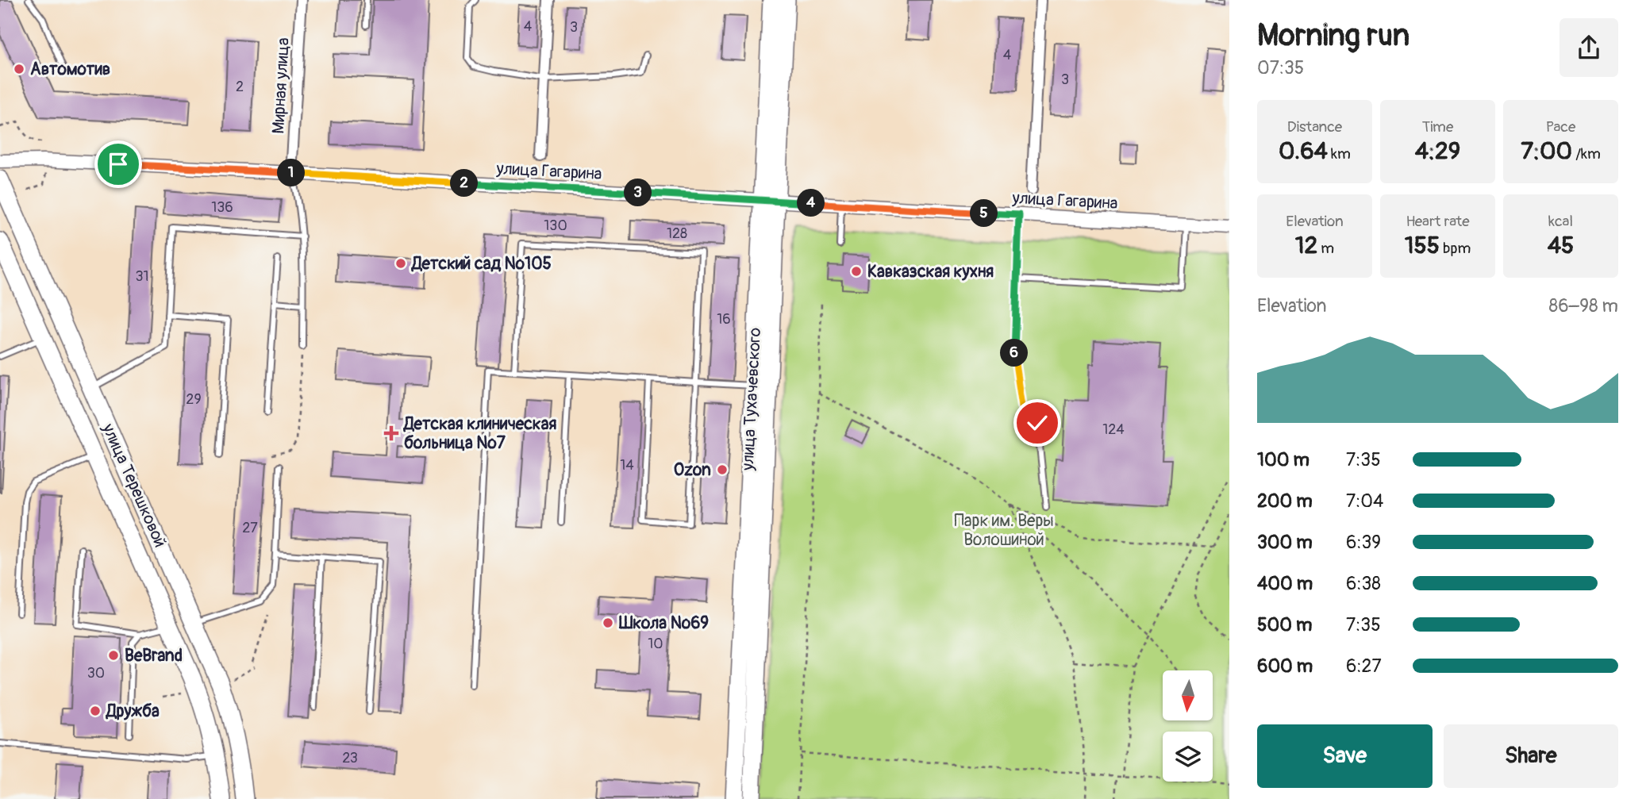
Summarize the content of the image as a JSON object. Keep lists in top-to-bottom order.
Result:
{
  "streets": {
    "main road": ["улица Тухачевского", "улица Терешковой"],
    "street": ["Мирная улица", "улица Гагарина"]
  },
  "crossings": [
    ["Мирная улица", "улица Гагарина"],
    ["улица Гагарина", "улица Тухачевского"]
  ],
  "parks": ["Парк им. Веры Волошиной"],
  "places": {
    "other": [
      "Автомотив",
      "Детский сад №105",
      "Кавказская кухня",
      "Ozon",
      "Школа №69",
      "BeBrand",
      "Дружба"
    ],
    "health": ["Детская клиническая больница №7"]
  },
  "house_numbers": [
    "4",
    "3",
    "4",
    "3",
    "2",
    "136",
    "130",
    "128",
    "31",
    "16",
    "29",
    "124",
    "14",
    "27",
    "10",
    "30",
    "23"
  ],
  "north": "bottom",
  "page": {
    "heading": ["Morning run", "07:35"],
    "stats": [
      ["Distance", "0.64 km"],
      ["Time", "4:29"],
      ["Pace", "7:00 /km"],
      ["Elevation", "12 m"],
      ["Heart rate", "155 bpm"],
      ["kcal", "45"]
    ],
    "pins": [
      "1",
      "2",
      "3",
      "4",
      "5",
      "6"
    ],
    "chart": ["Elevation", "86–98 m"],
    "list": [
      {
        "name": "100 m",
        "note": "7:35"
      },
      {
        "name": "200 m",
        "note": "7:04"
      },
      {
        "name": "300 m",
        "note": "6:39"
      },
      {
        "name": "400 m",
        "note": "6:38"
      },
      {
        "name": "500 m",
        "note": "7:35"
      },
      {
        "name": "600 m",
        "note": "6:27"
      }
    ],
    "buttons": ["Save", "Share"]
  }
}
